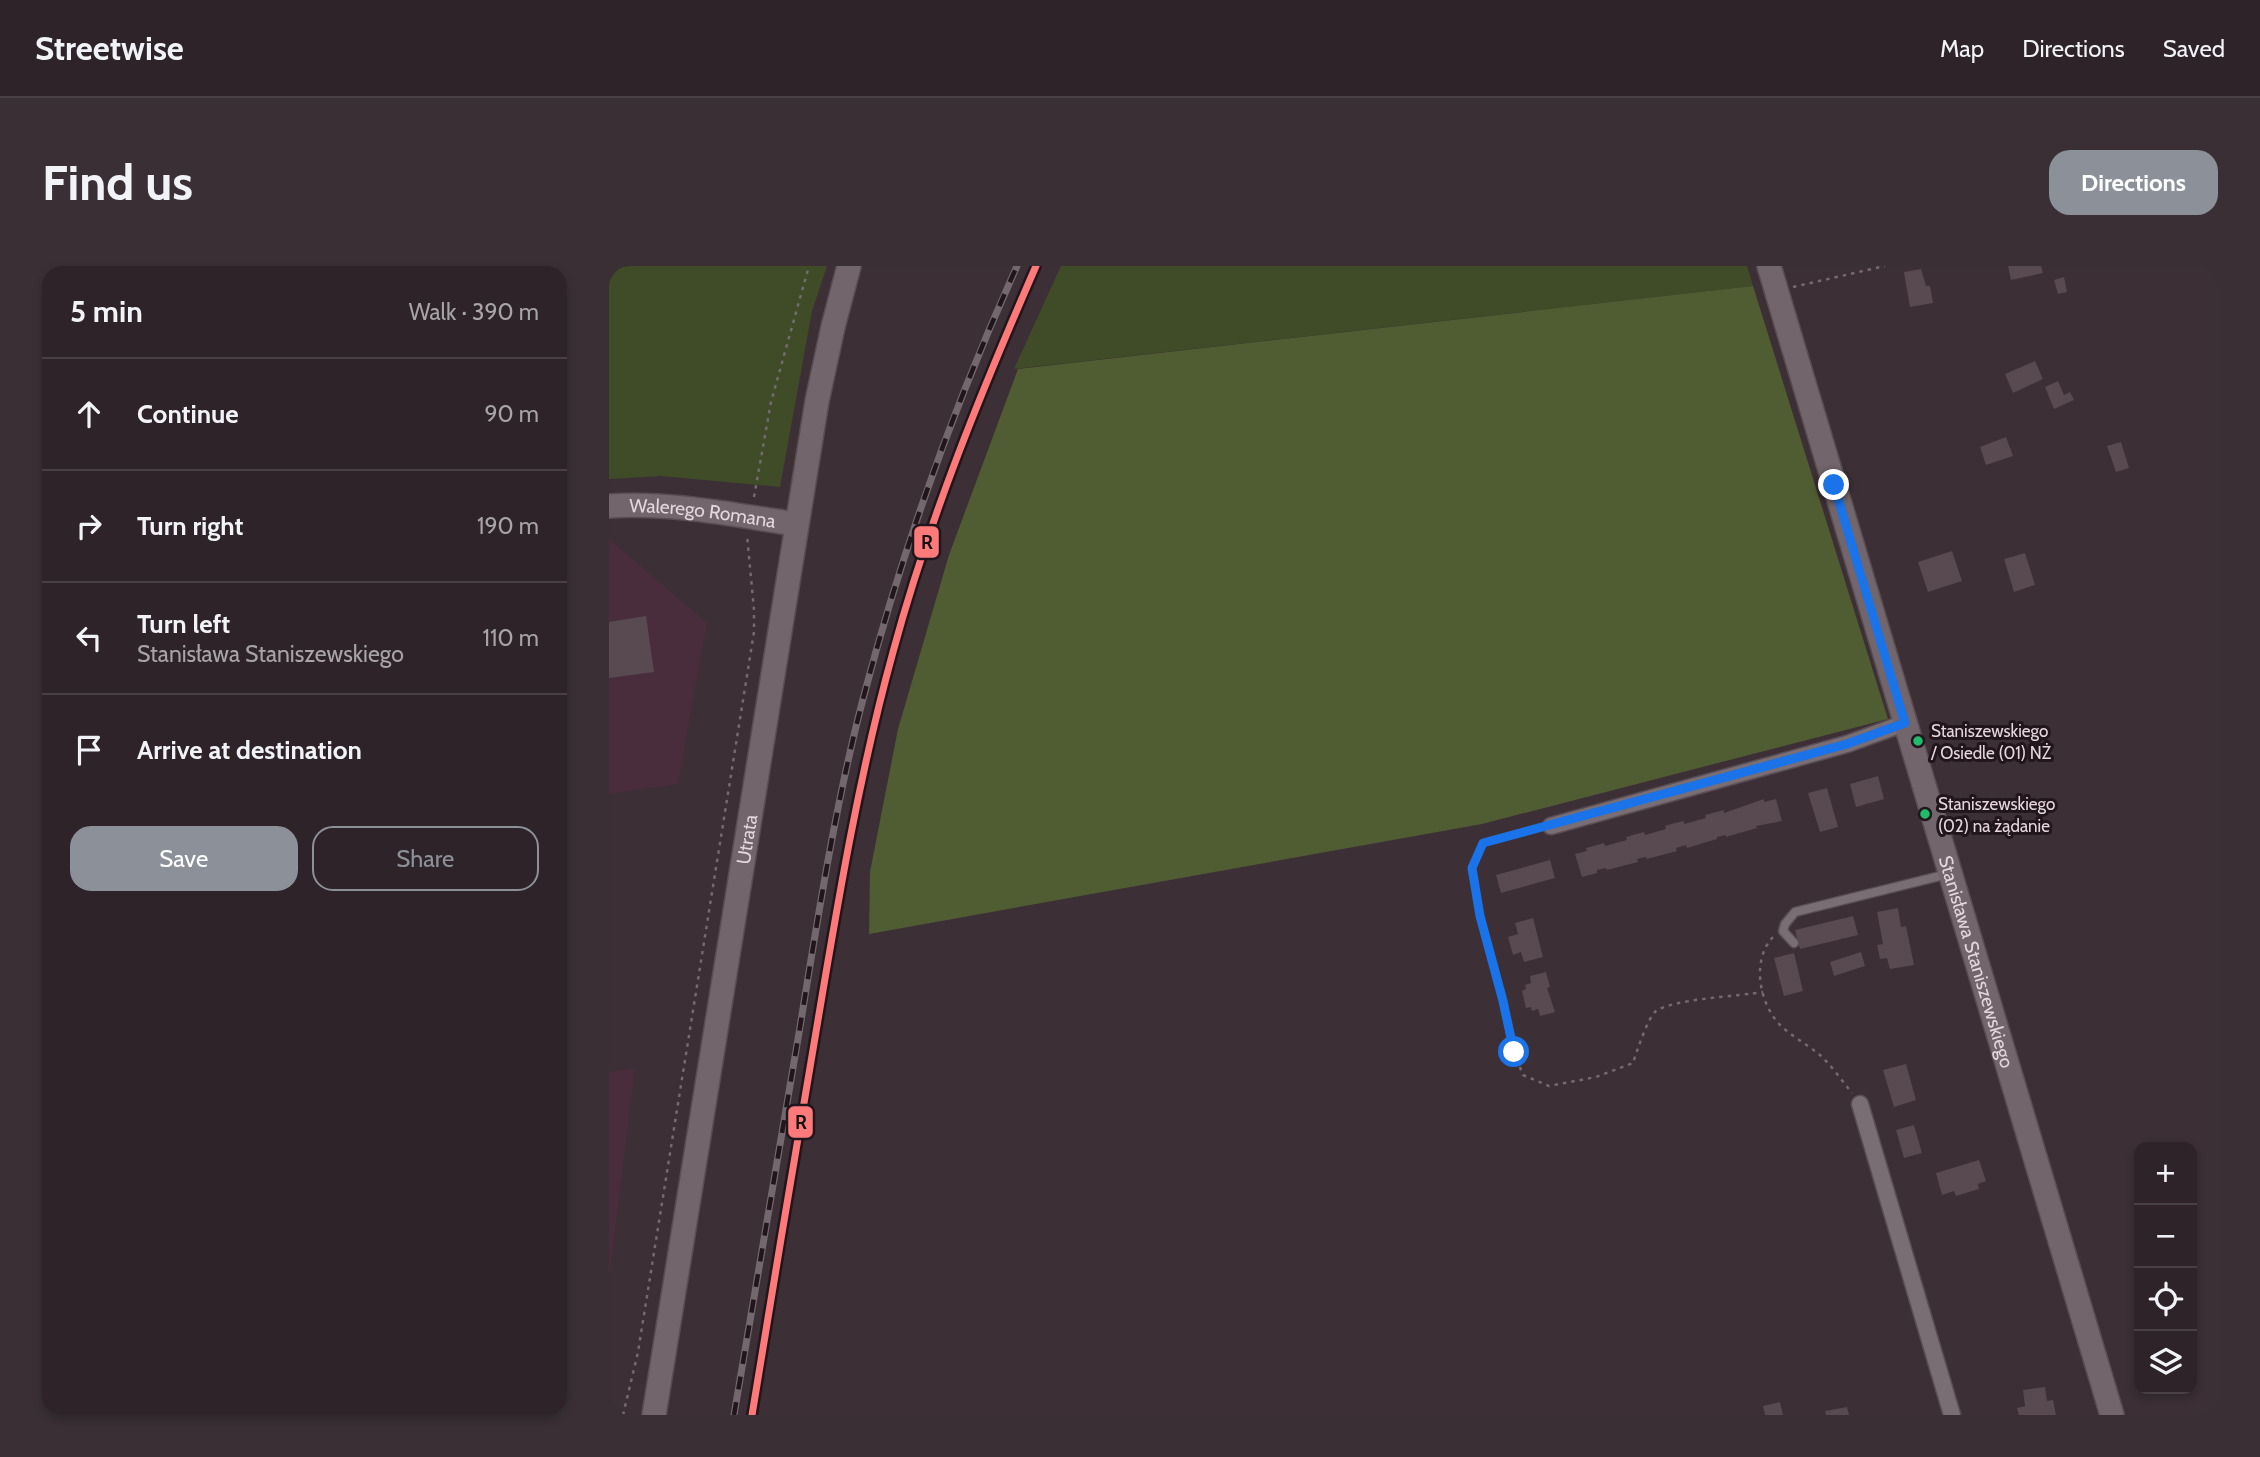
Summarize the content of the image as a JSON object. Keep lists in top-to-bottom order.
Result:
{
  "streets": {
    "street": ["Walerego Romana", "Utrata", "Stanisława Staniszewskiego"]
  },
  "crossings": [
    ["Walerego Romana", "Utrata"]
  ],
  "places": ["Staniszewskiego / Osiedle (01) NŻ", "Staniszewskiego (02) na żądanie"],
  "lines": ["transit line R"],
  "page": {
    "header": "Streetwise",
    "nav": ["Map", "Directions", "Saved"],
    "buttons": [
      "Directions",
      ["Save", "Share"]
    ],
    "title": "Find us",
    "heading": ["5 min", "Walk · 390 m"],
    "list": [
      ["Continue", "90 m"],
      ["Turn right", "190 m"],
      ["Turn left", "Stanisława Staniszewskiego", "110 m"],
      "Arrive at destination"
    ],
    "map_buttons": ["+", "−"]
  }
}
